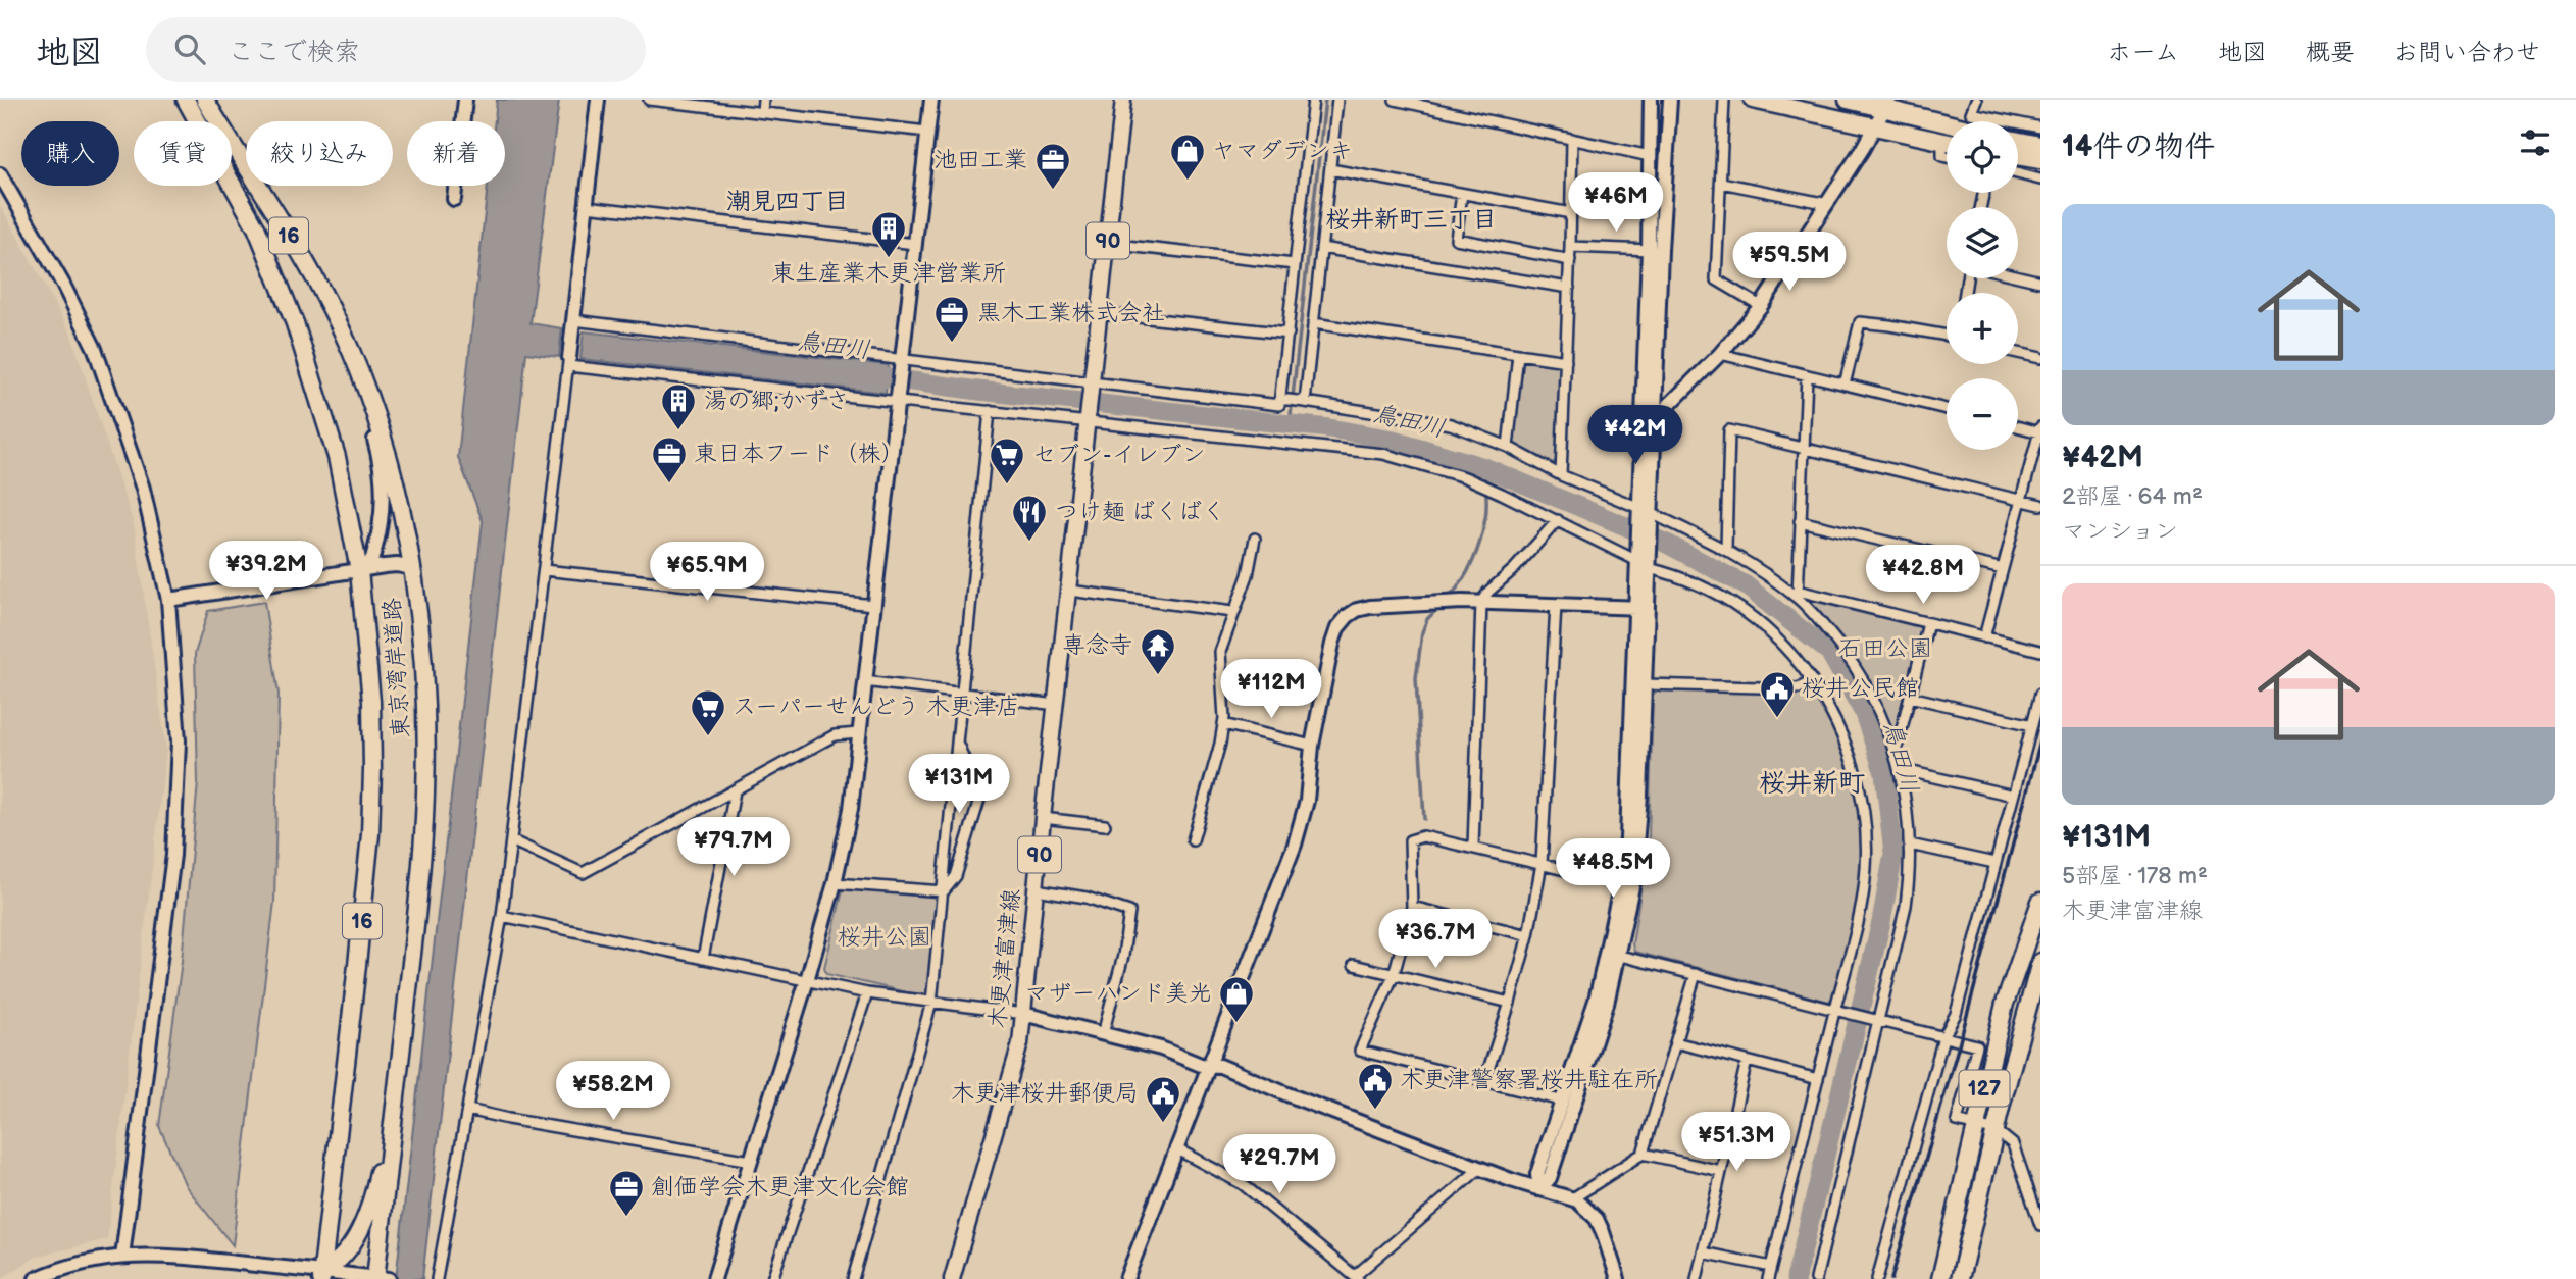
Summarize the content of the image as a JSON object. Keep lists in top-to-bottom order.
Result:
{
  "streets": {
    "highway": ["16", "東京湾岸道路", "127"],
    "main road": ["90", "木更津富津線"]
  },
  "crossings": [
    ["90", "木更津富津線"]
  ],
  "districts": ["潮見四丁目", "桜井新町三丁目", "桜井新町"],
  "water": ["鳥田川"],
  "parks": ["石田公園", "桜井公園"],
  "places": {
    "shop": ["ヤマダデンキ", "マザーハンド美光"],
    "office": [
      "池田工業",
      "黒木工業株式会社",
      "東日本フード（株）",
      "創価学会木更津文化会館"
    ],
    "building": ["東生産業木更津営業所", "湯の郷;かずさ"],
    "supermarket": ["セブン-イレブン", "スーパーせんどう 木更津店"],
    "restaurant": ["つけ麺 ばくばく"],
    "temple": ["専念寺"],
    "public building": ["桜井公民館", "木更津警察署桜井駐在所", "木更津桜井郵便局"]
  },
  "page": {
    "header": "地図",
    "search": "ここで検索",
    "nav": [
      "ホーム",
      "地図",
      "概要",
      "お問い合わせ"
    ],
    "heading": "14件の物件",
    "map_buttons": ["+", "−"],
    "chip": [
      "購入",
      "賃貸",
      "絞り込み",
      "新着"
    ],
    "price": [
      "¥46M",
      "¥59.5M",
      "¥42M",
      "¥39.2M",
      "¥65.9M",
      "¥42.8M",
      "¥112M",
      "¥131M",
      "¥79.7M",
      "¥48.5M",
      "¥36.7M",
      "¥58.2M",
      "¥51.3M",
      "¥29.7M"
    ],
    "list": [
      {
        "name": "¥42M",
        "note": "2部屋 · 64 m² · マンション"
      },
      {
        "name": "¥131M",
        "note": "5部屋 · 178 m² · 木更津富津線"
      }
    ]
  }
}
